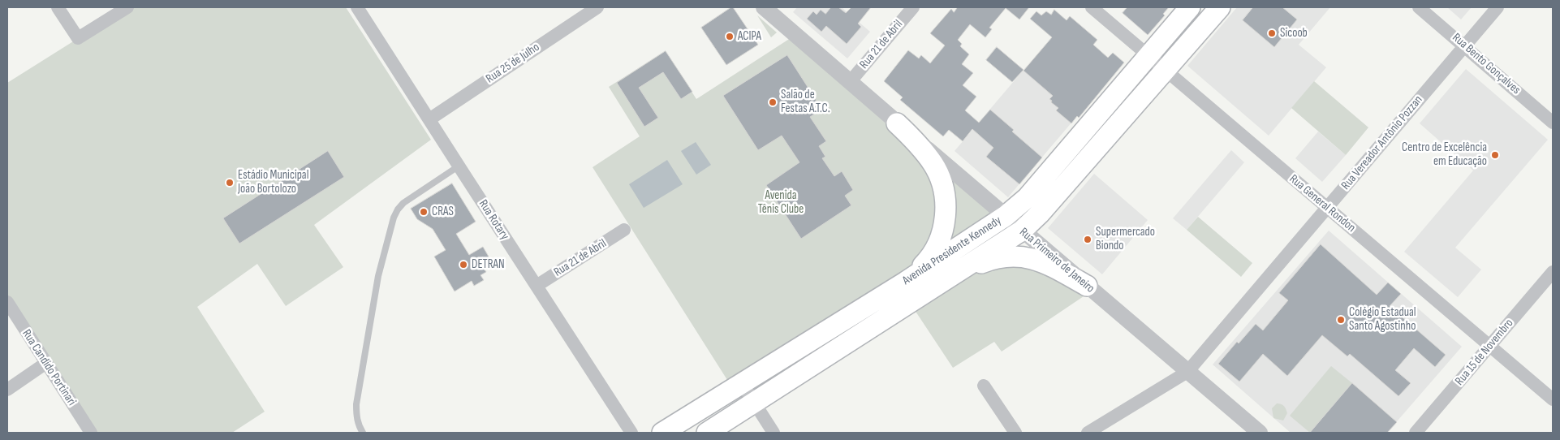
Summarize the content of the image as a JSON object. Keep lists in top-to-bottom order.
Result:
{
  "streets": {
    "main road": ["Avenida Presidente Kennedy"],
    "street": [
      "Rua 21 de Abril",
      "Rua 25 de Julho",
      "Rua Bento Gonçalves",
      "Rua Vereador Antônio Pozzan",
      "Rua General Rondon",
      "Rua Rotary",
      "Rua Primeiro de Janeiro",
      "Rua 15 de Novembro",
      "Rua Candido Portinari"
    ]
  },
  "crossings": [
    ["Rua 21 de Abril", "Rua Rotary"],
    ["Rua 21 de Abril", "Rua Primeiro de Janeiro"],
    ["Rua 25 de Julho", "Rua Rotary"],
    ["Rua Bento Gonçalves", "Rua Vereador Antônio Pozzan"],
    ["Rua Vereador Antônio Pozzan", "Rua General Rondon"],
    ["Rua Vereador Antônio Pozzan", "Rua Primeiro de Janeiro"],
    ["Rua General Rondon", "Avenida Presidente Kennedy"],
    ["Rua General Rondon", "Rua 15 de Novembro"],
    ["Avenida Presidente Kennedy", "Rua Primeiro de Janeiro"]
  ],
  "parks": ["Avenida Tênis Clube"],
  "places": [
    "Sicoob",
    "ACIPA",
    "Salão de Festas A.T.C.",
    "Centro de Excelência em Educação",
    "Estádio Municipal João Bortolozo",
    "CRAS",
    "Supermercado Biondo",
    "DETRAN",
    "Colégio Estadual Santo Agostinho"
  ]
}
